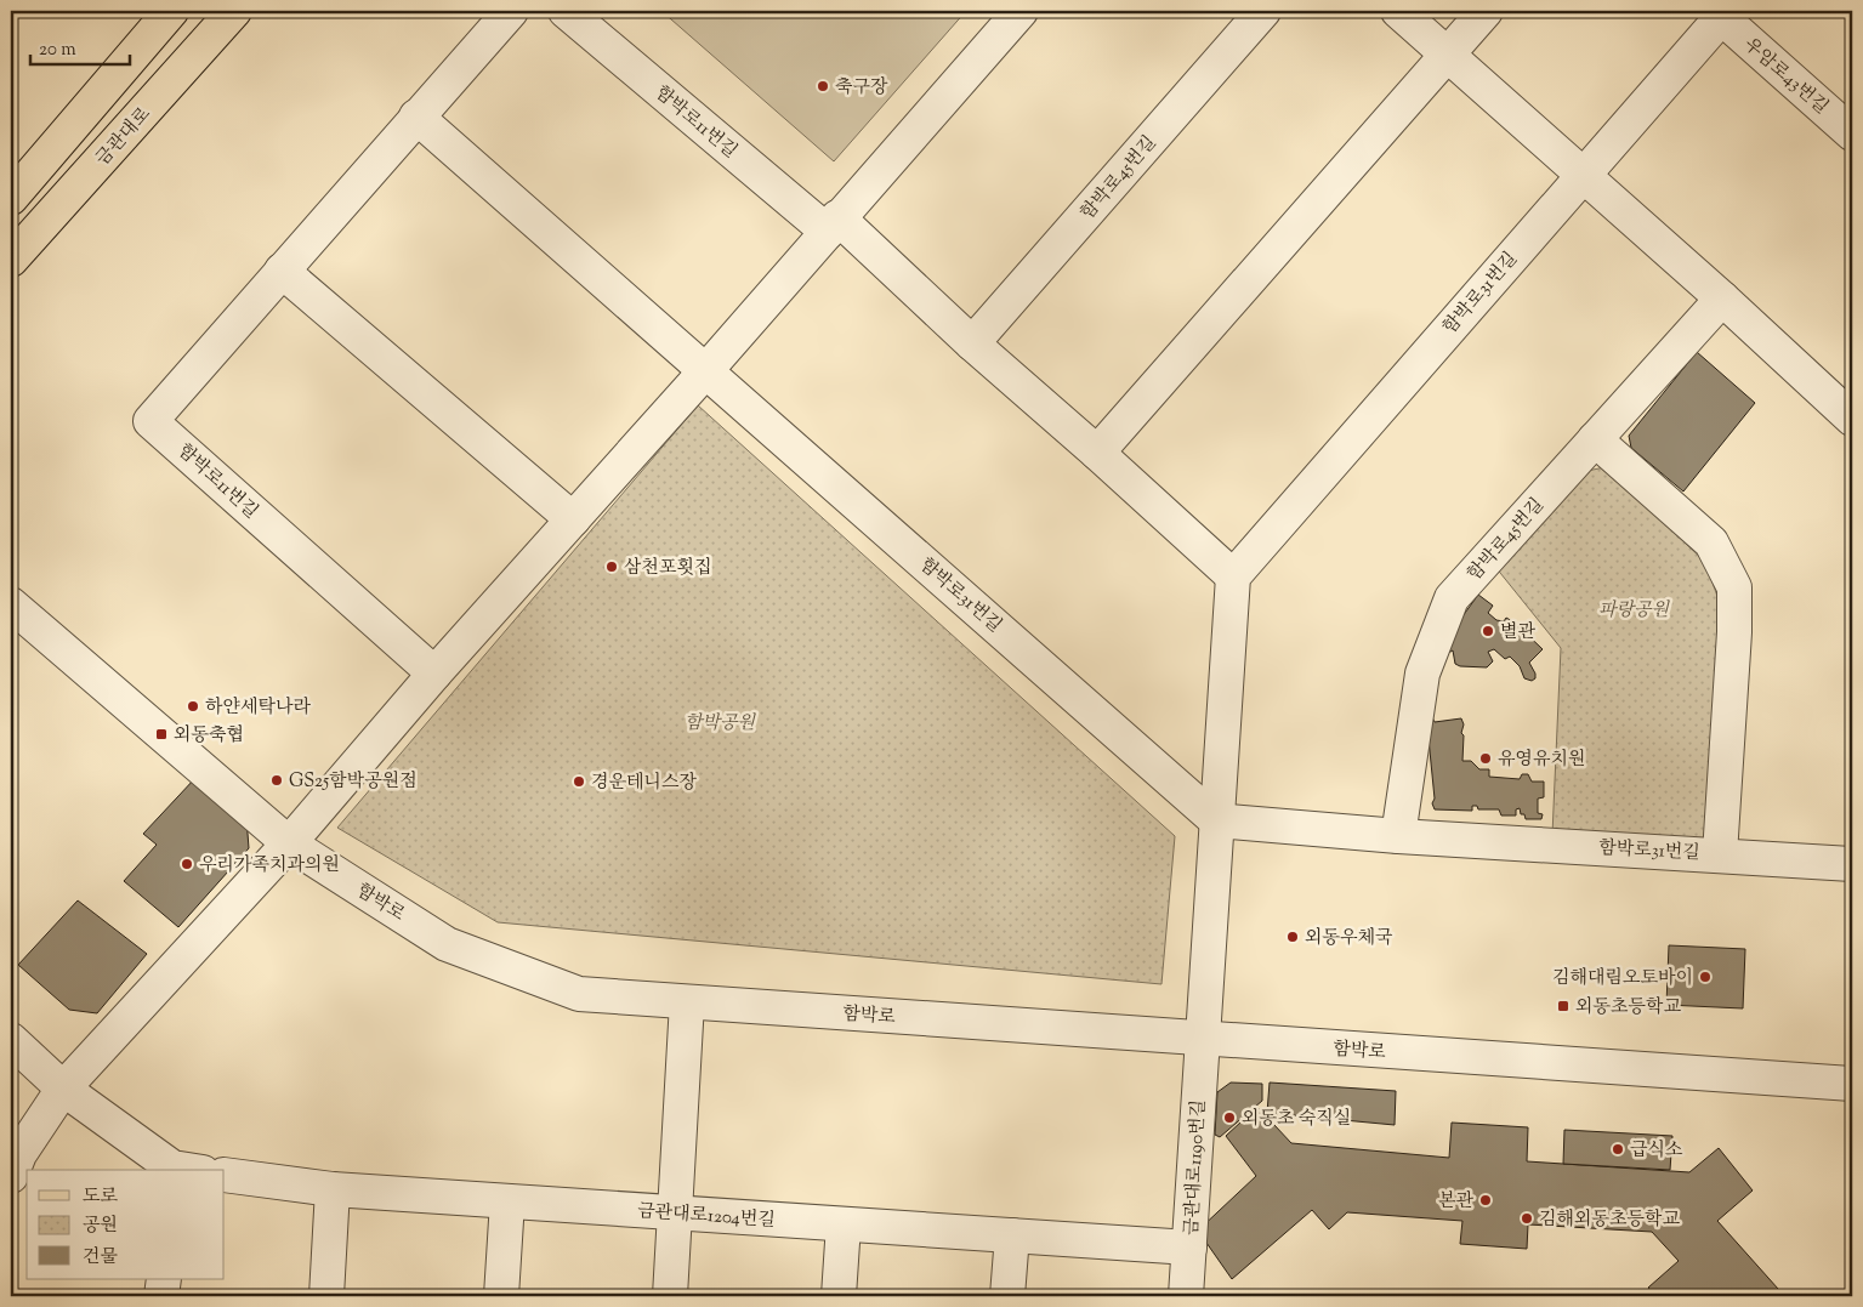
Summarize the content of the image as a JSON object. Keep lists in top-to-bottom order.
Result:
{
  "streets": {
    "main road": ["금관대로"],
    "street": [
      "우암로43번길",
      "함박로11번길",
      "함박로45번길",
      "함박로31번길",
      "함박로",
      "금관대로1190번길",
      "금관대로1204번길"
    ]
  },
  "crossings": [
    ["우암로43번길", "함박로31번길"],
    ["함박로45번길", "함박로31번길"],
    ["함박로", "금관대로1190번길"],
    ["금관대로1190번길", "금관대로1204번길"]
  ],
  "parks": ["파랑공원", "함박공원"],
  "places": {
    "other": [
      "축구장",
      "삼천포횟집",
      "별관",
      "하얀세탁나라",
      "유영유치원",
      "GS25함박공원점",
      "경운테니스장",
      "우리가족치과의원",
      "외동우체국",
      "김해대림오토바이",
      "외동초 숙직실",
      "급식소",
      "본관",
      "김해외동초등학교"
    ],
    "transit": ["외동축협", "외동초등학교"]
  },
  "legend": ["도로", "공원", "건물"],
  "scale_bar": "20 m"
}
